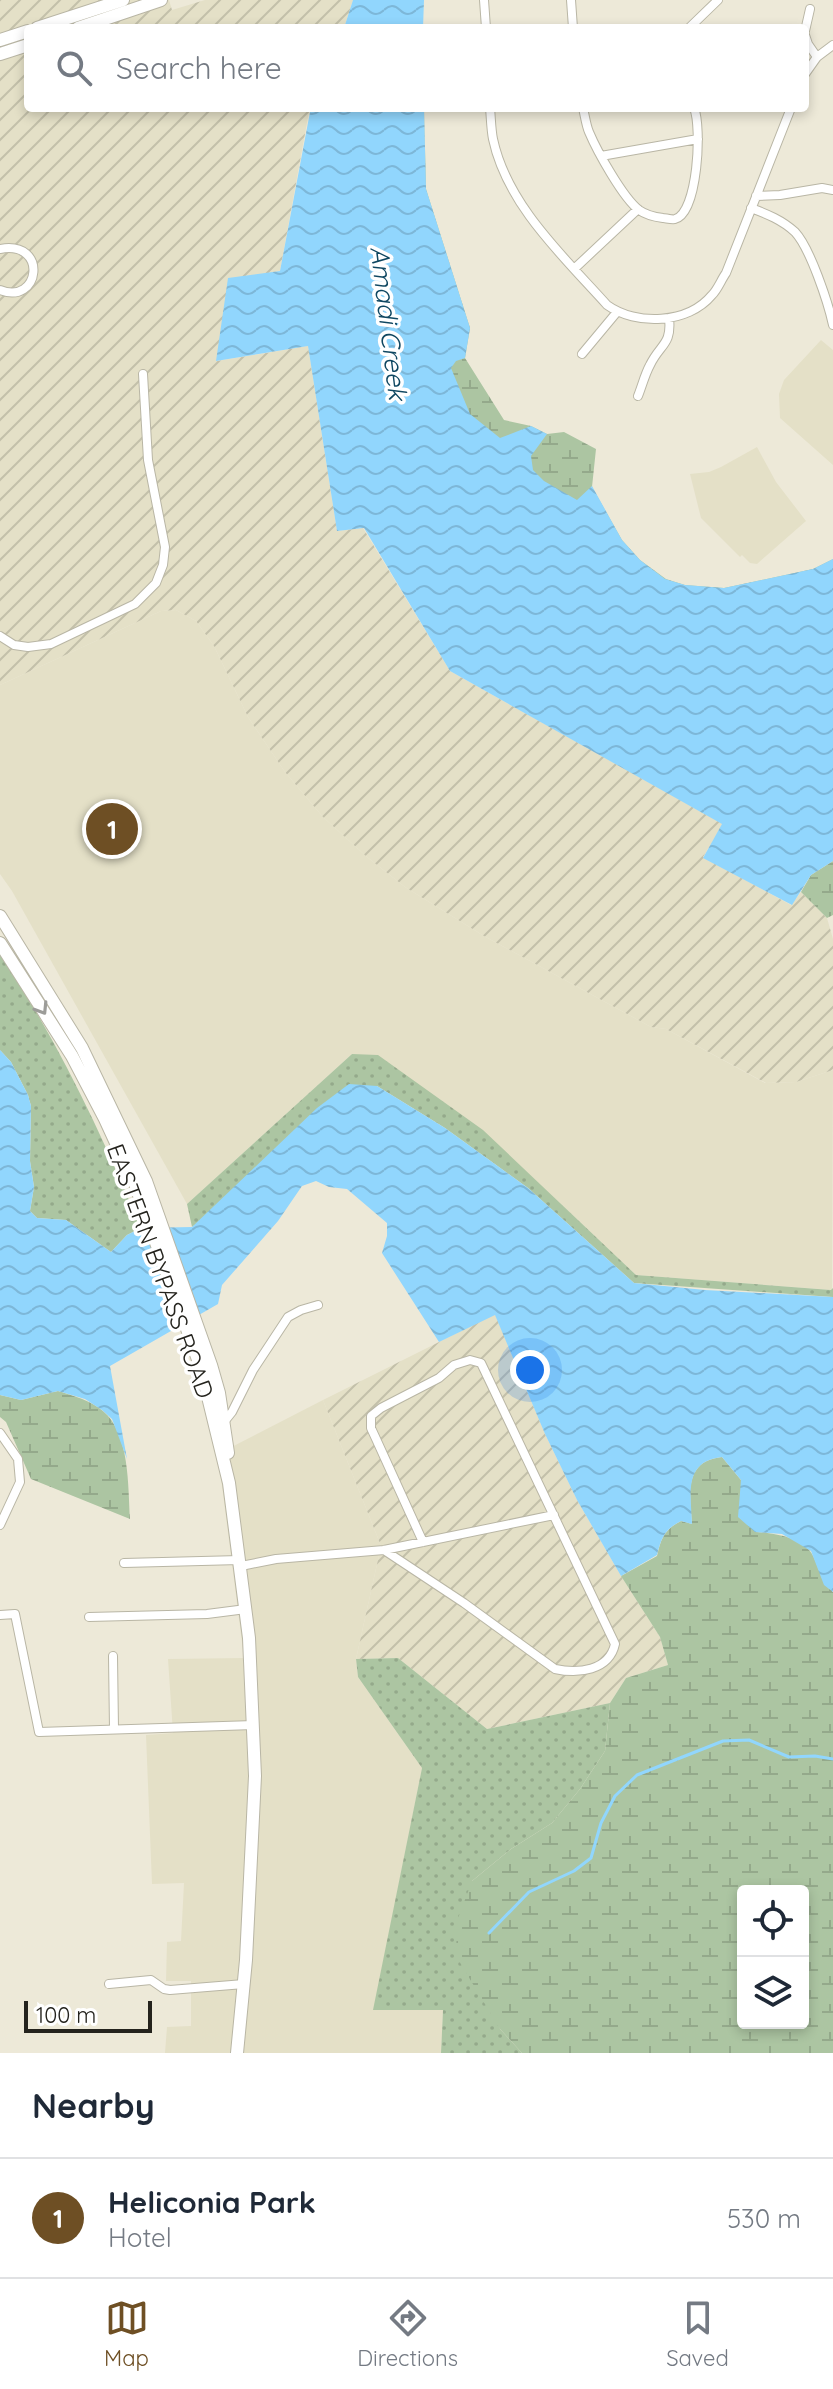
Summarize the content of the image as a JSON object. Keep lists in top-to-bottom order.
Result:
{
  "streets": {
    "main road": ["EASTERN BYPASS ROAD"]
  },
  "water": ["Amadi Creek"],
  "scale_bar": "100 m",
  "page": {
    "search": "Search here",
    "pins": "1",
    "scale": "100 m",
    "heading": "Nearby",
    "list": [
      {
        "mark": "1",
        "name": "Heliconia Park",
        "note": "Hotel",
        "value": "530 m"
      }
    ],
    "nav": ["Map", "Directions", "Saved"]
  }
}
